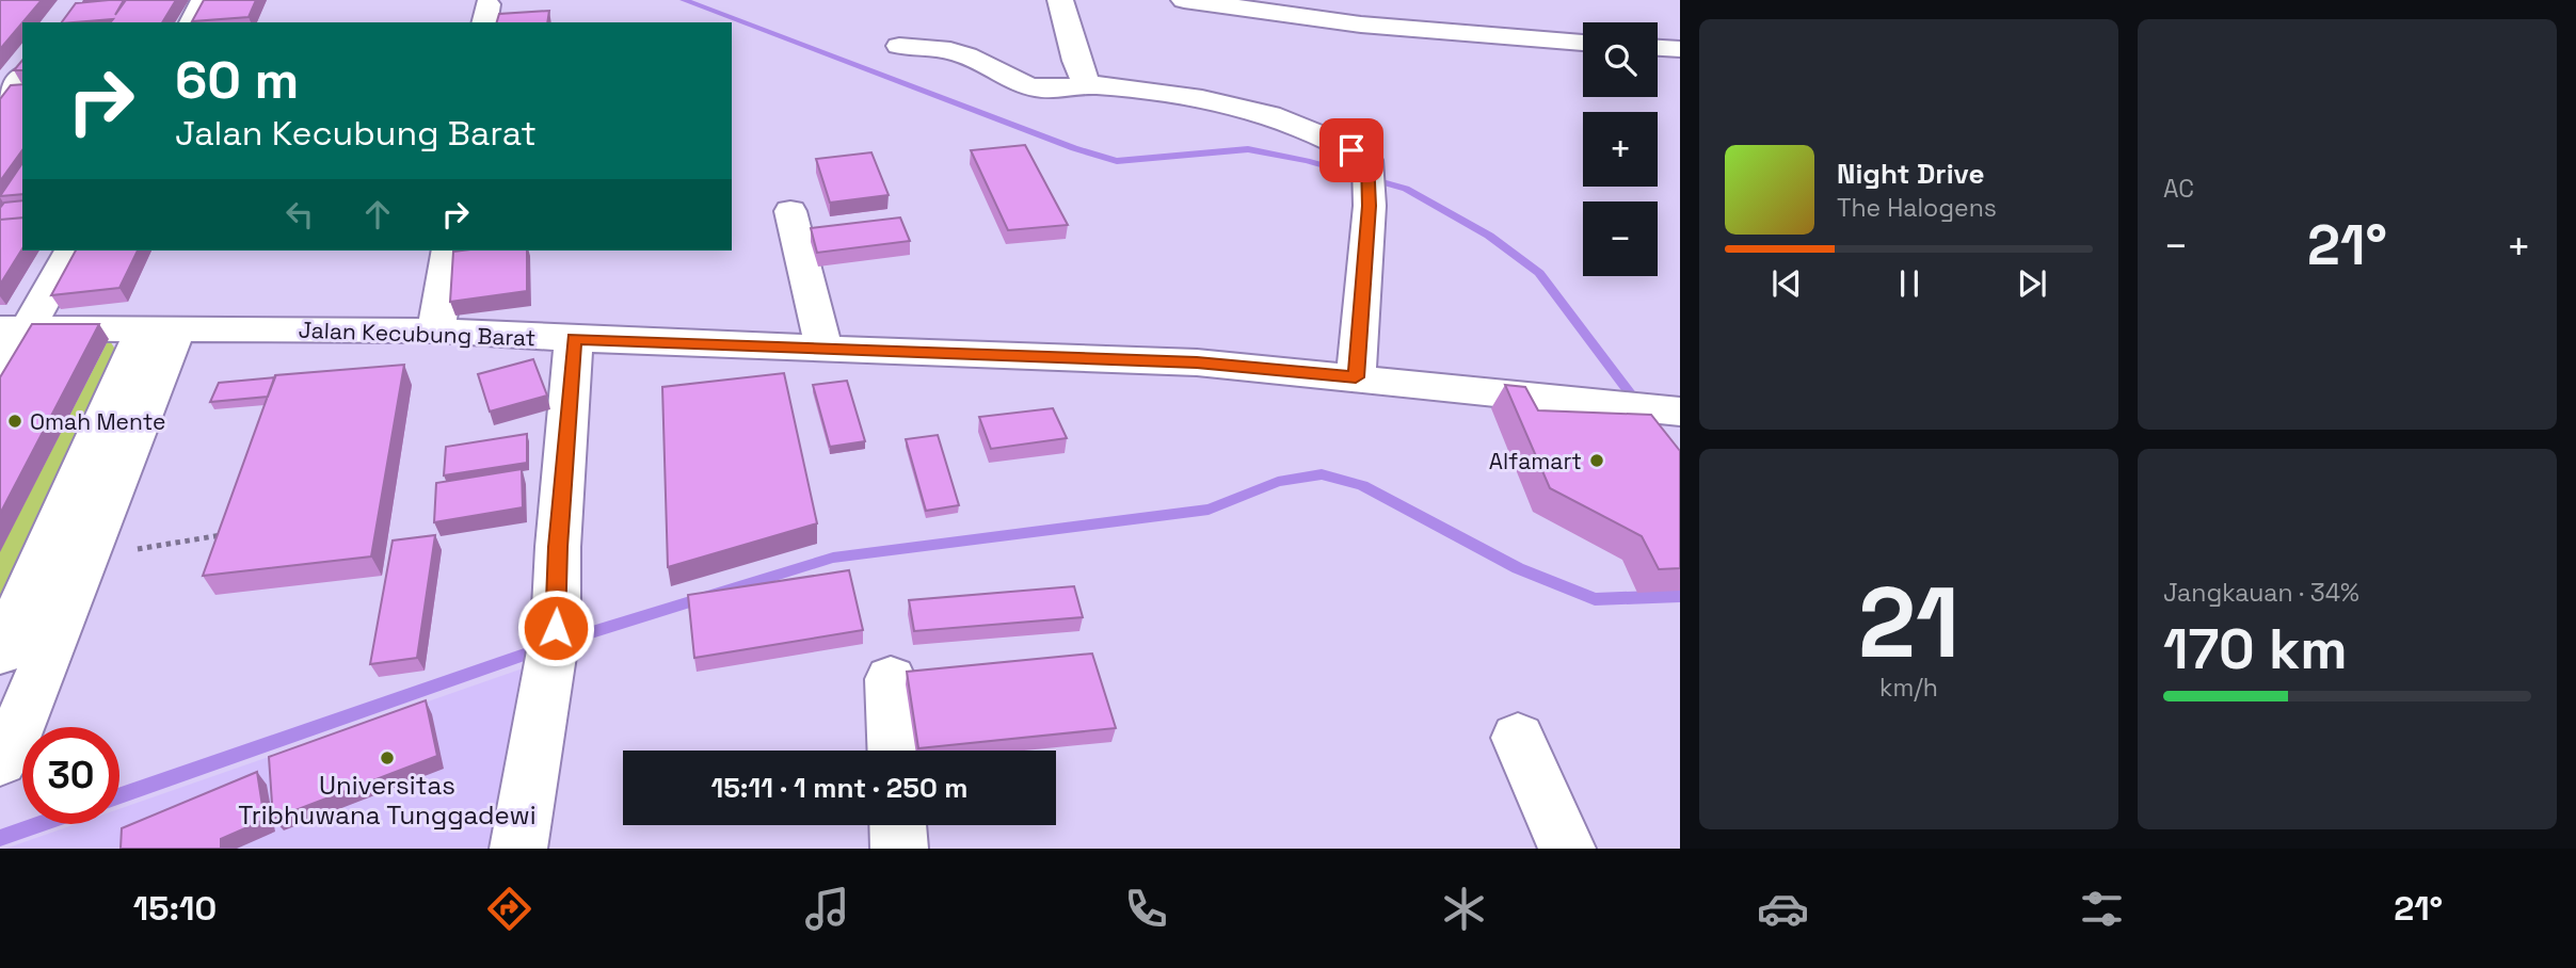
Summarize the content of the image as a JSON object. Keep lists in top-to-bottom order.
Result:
{
  "streets": {
    "street": ["Jalan Kecubung Barat"]
  },
  "places": ["Omah Mente", "Alfamart", "Universitas Tribhuwana Tunggadewi"],
  "page": {
    "tile": [
      "AC",
      ["21", "km/h"],
      ["Jangkauan · 34%", "170 km"]
    ],
    "map_buttons": ["+", "−"],
    "turn": ["60 m", "Jalan Kecubung Barat"],
    "song": ["Night Drive", "The Halogens"],
    "heat": ["−", "21°", "+"],
    "limit": "30",
    "trip": "15:11 · 1 mnt · 250 m",
    "tabs": ["15:10", "21°"]
  }
}
